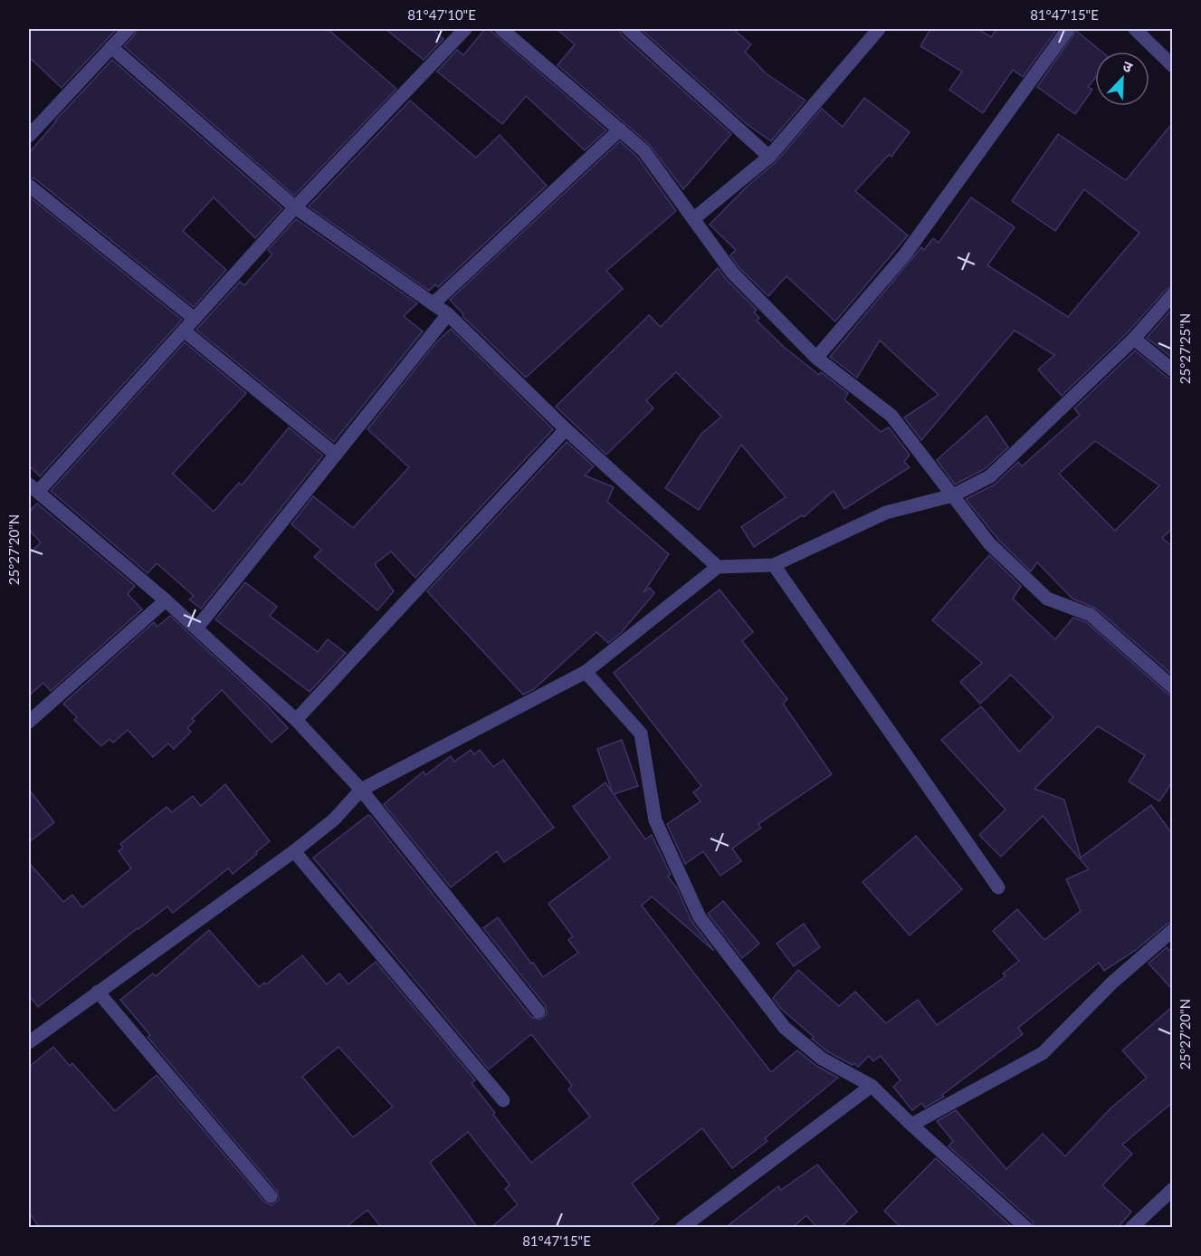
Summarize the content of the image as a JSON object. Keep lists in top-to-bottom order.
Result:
{
  "north": "top right",
  "coordinates": [
    "81°47'10\"E",
    "81°47'15\"E",
    "25°27'25\"N",
    "25°27'20\"N"
  ]
}
